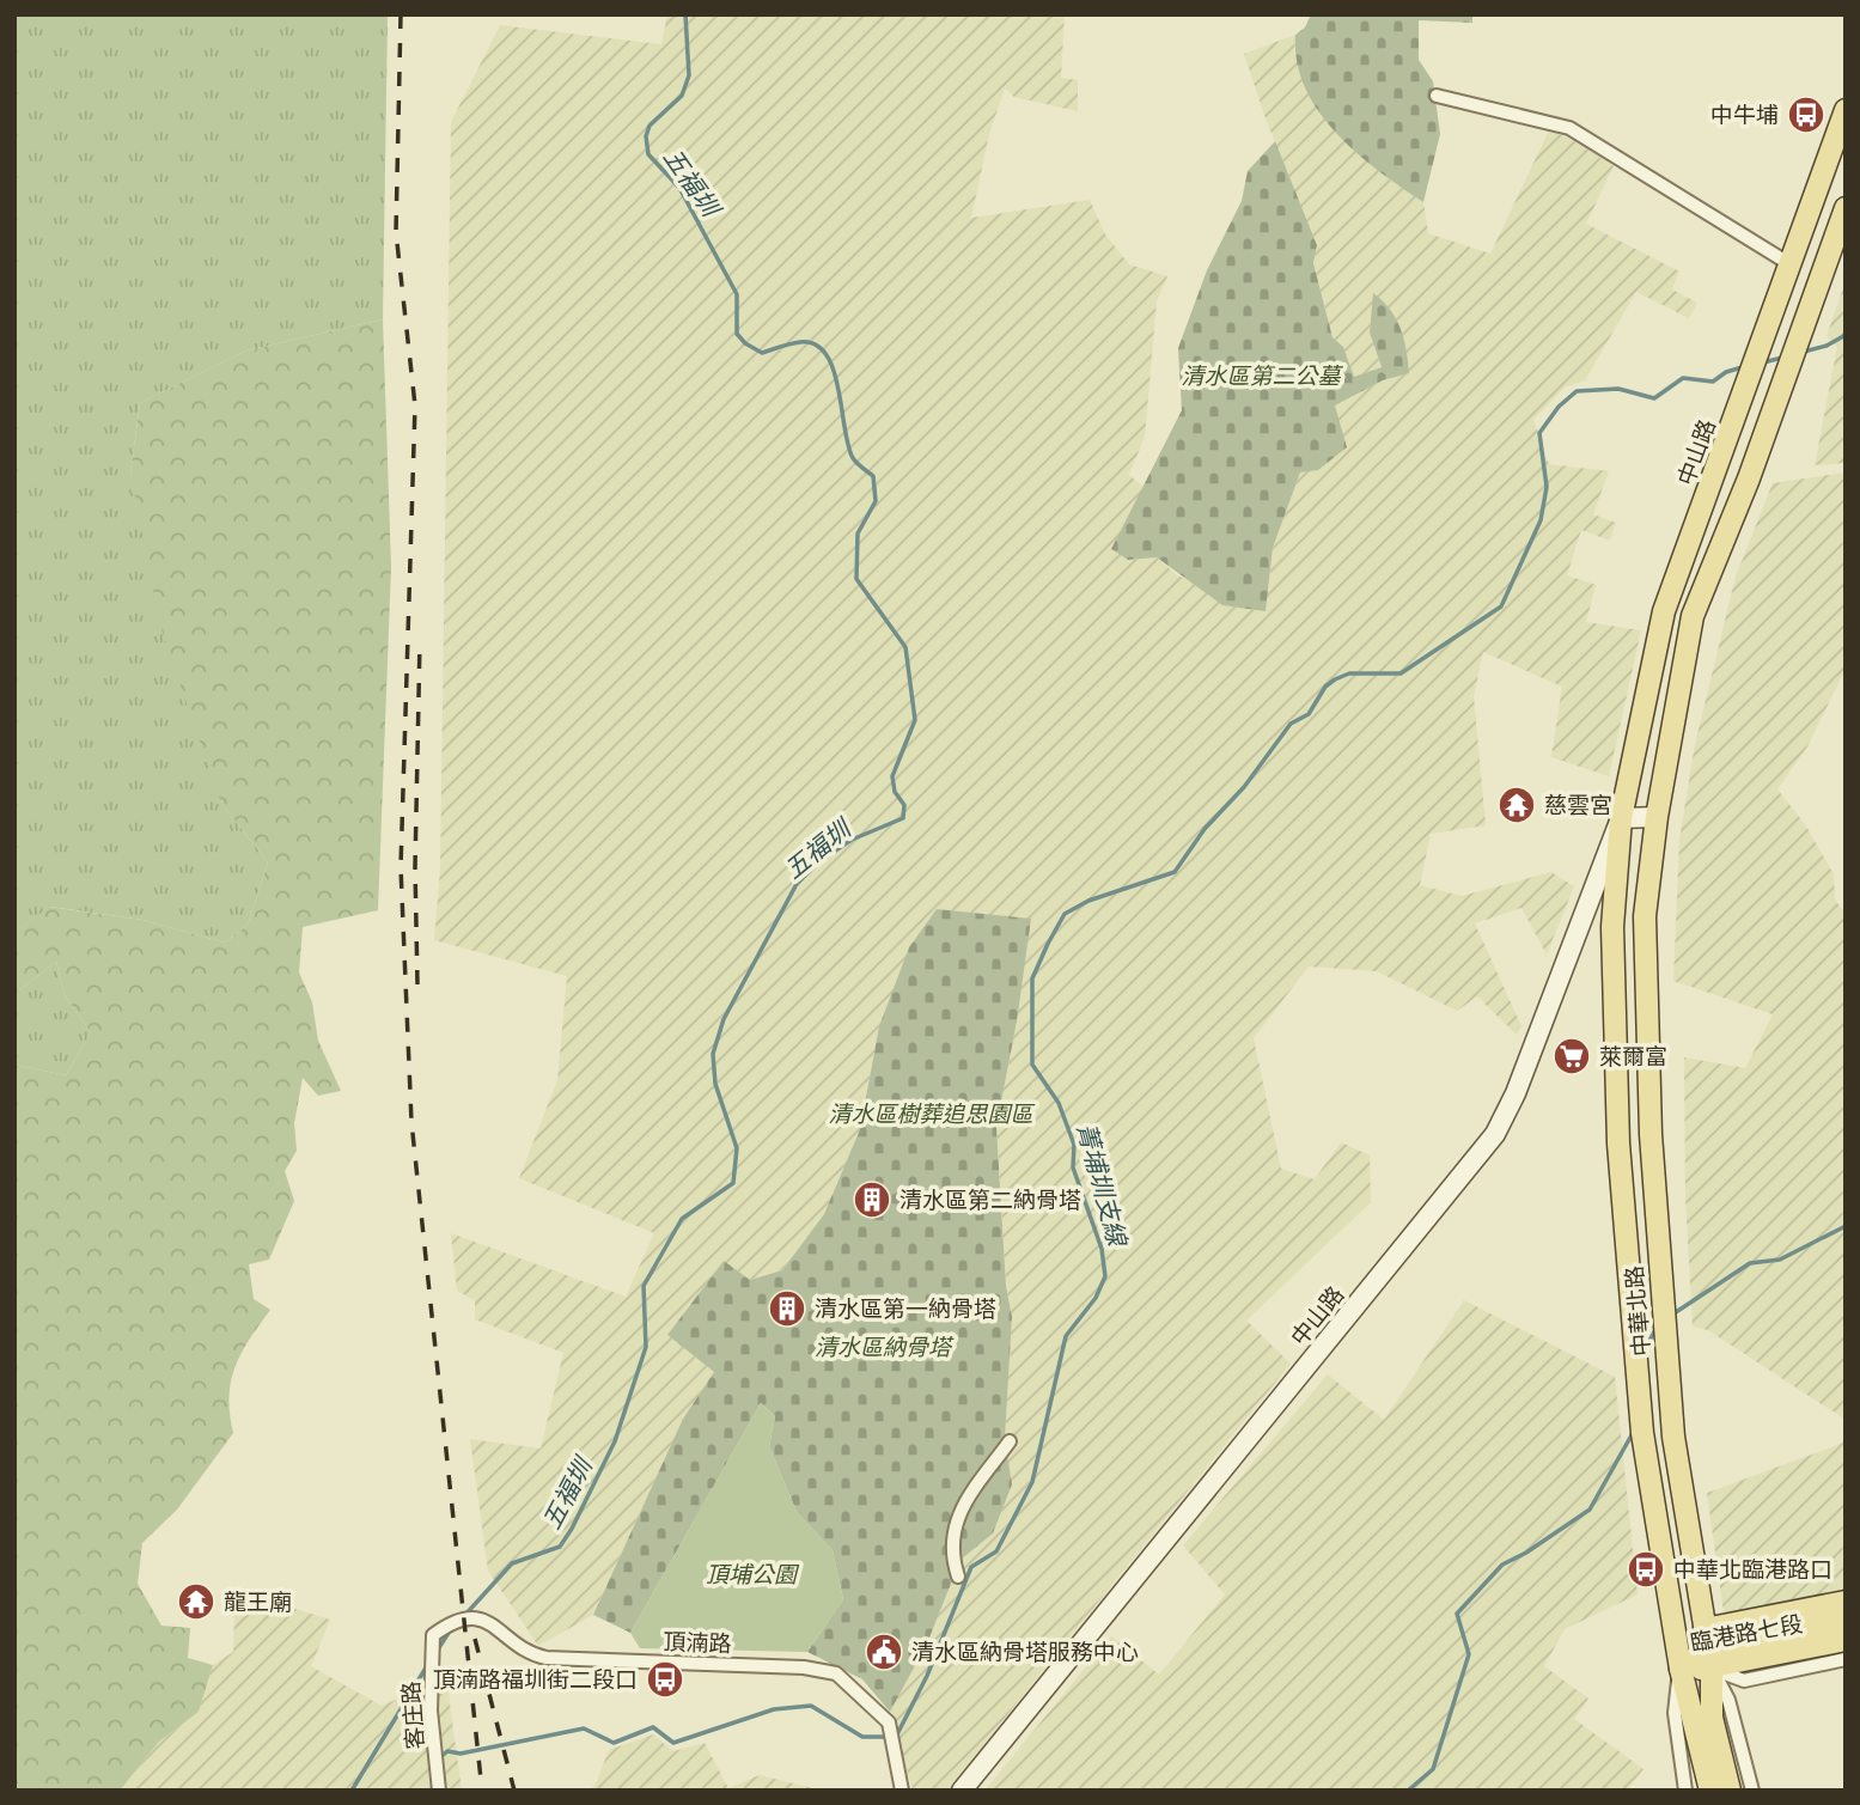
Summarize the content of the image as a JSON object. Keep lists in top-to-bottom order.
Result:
{
  "streets": {
    "main road": ["中山路", "中華北路", "臨港路七段"],
    "street": ["頂湳路", "客庄路"]
  },
  "crossings": [
    ["中山路", "中華北路"],
    ["中華北路", "臨港路七段"],
    ["頂湳路", "客庄路"]
  ],
  "water": ["五福圳", "菁埔圳支線"],
  "parks": [
    "清水區第二公墓",
    "清水區樹葬追思園區",
    "清水區納骨塔",
    "頂埔公園"
  ],
  "places": {
    "bus stop": ["中牛埔", "中華北臨港路口", "頂湳路福圳街二段口"],
    "temple": ["慈雲宮", "龍王廟"],
    "supermarket": ["萊爾富"],
    "building": ["清水區第二納骨塔", "清水區第一納骨塔"],
    "public building": ["清水區納骨塔服務中心"]
  }
}
